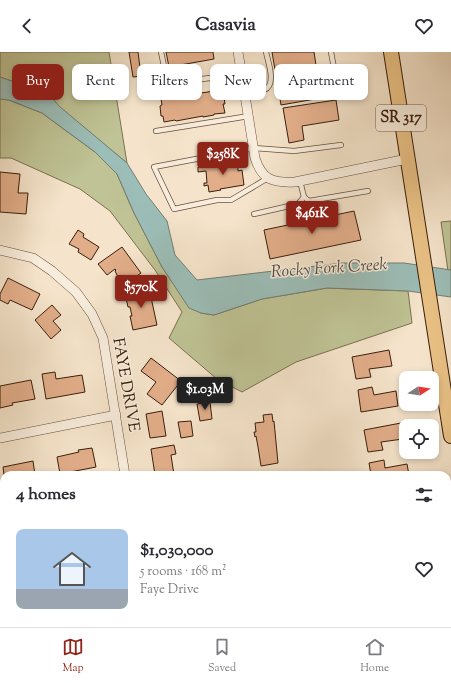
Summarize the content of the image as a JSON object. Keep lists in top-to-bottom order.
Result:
{
  "streets": {
    "main road": ["SR 317"],
    "street": ["FAYE DRIVE"]
  },
  "water": ["Rocky Fork Creek"],
  "north": "right",
  "page": {
    "header": "Casavia",
    "chip": [
      "Buy",
      "Rent",
      "Filters",
      "New",
      "Apartment"
    ],
    "price": [
      "$258K",
      "$461K",
      "$570K",
      "$1.03M"
    ],
    "heading": "4 homes",
    "list": [
      {
        "name": "$1,030,000",
        "note": "5 rooms · 168 m² · Faye Drive"
      }
    ],
    "tabs": ["Map", "Saved", "Home"]
  }
}
